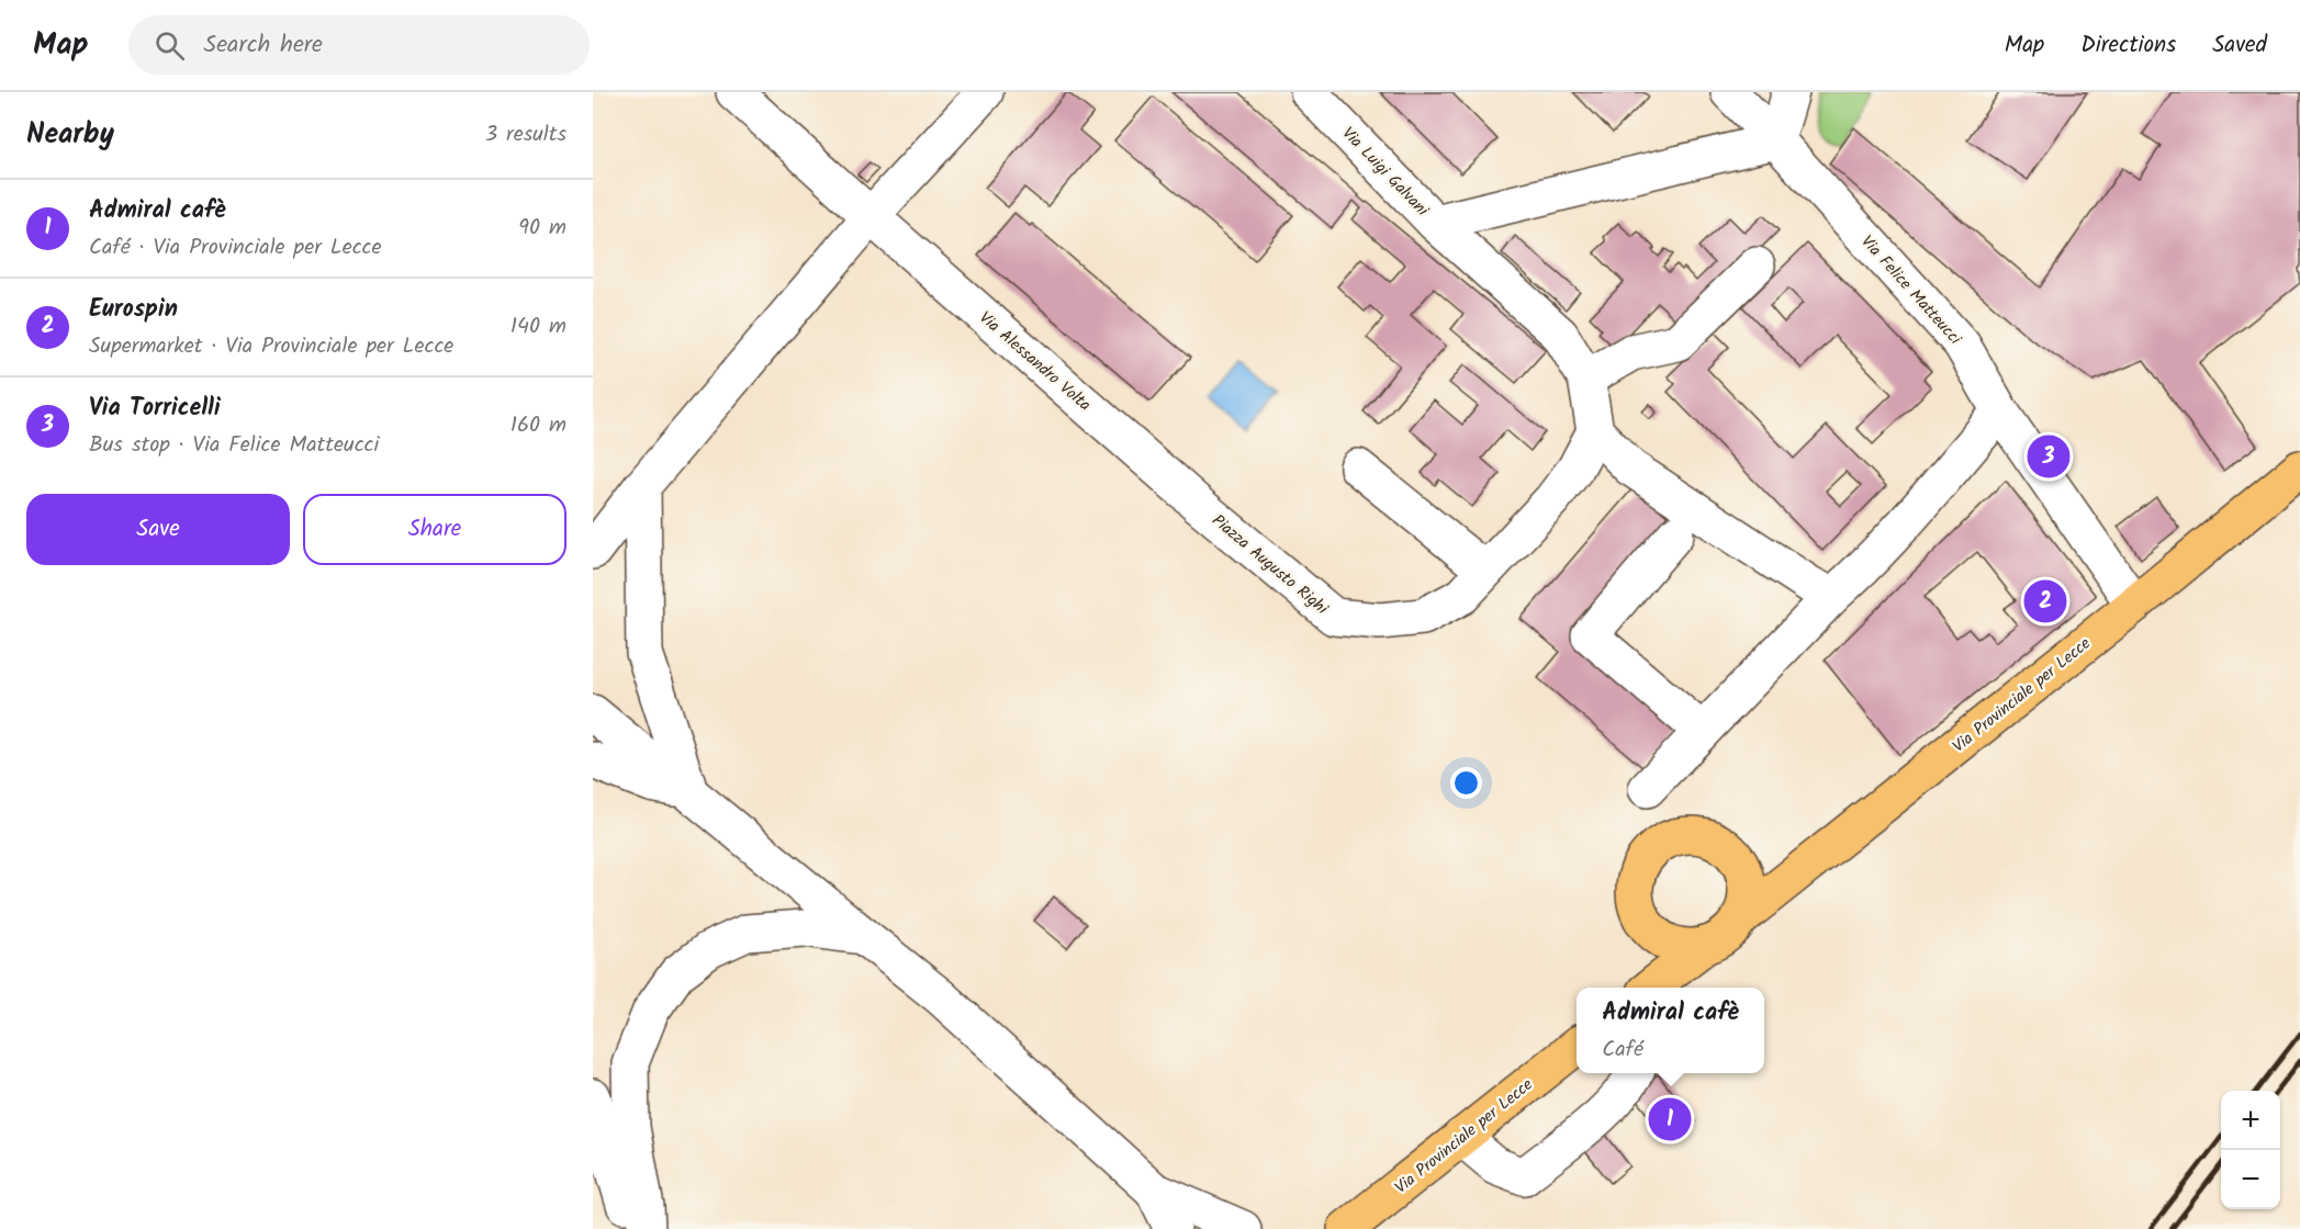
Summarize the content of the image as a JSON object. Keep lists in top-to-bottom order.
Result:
{
  "streets": {
    "main road": ["Via Provinciale per Lecce"],
    "street": [
      "Via Luigi Galvani",
      "Via Felice Matteucci",
      "Via Alessandro Volta",
      "Piazza Augusto Righi"
    ]
  },
  "crossings": [
    ["Via Felice Matteucci", "Via Provinciale per Lecce"],
    ["Via Alessandro Volta", "Piazza Augusto Righi"]
  ],
  "page": {
    "header": "Map",
    "search": "Search here",
    "nav": ["Map", "Directions", "Saved"],
    "heading": ["Nearby", "3 results"],
    "list": [
      {
        "mark": "1",
        "name": "Admiral cafè",
        "note": "Café · Via Provinciale per Lecce",
        "value": "90 m"
      },
      {
        "mark": "2",
        "name": "Eurospin",
        "note": "Supermarket · Via Provinciale per Lecce",
        "value": "140 m"
      },
      {
        "mark": "3",
        "name": "Via Torricelli",
        "note": "Bus stop · Via Felice Matteucci",
        "value": "160 m"
      }
    ],
    "pins": ["3", "2", "1"],
    "buttons": ["Save", "Share"],
    "popup": ["Admiral cafè", "Café"],
    "map_buttons": ["+", "−"]
  }
}
